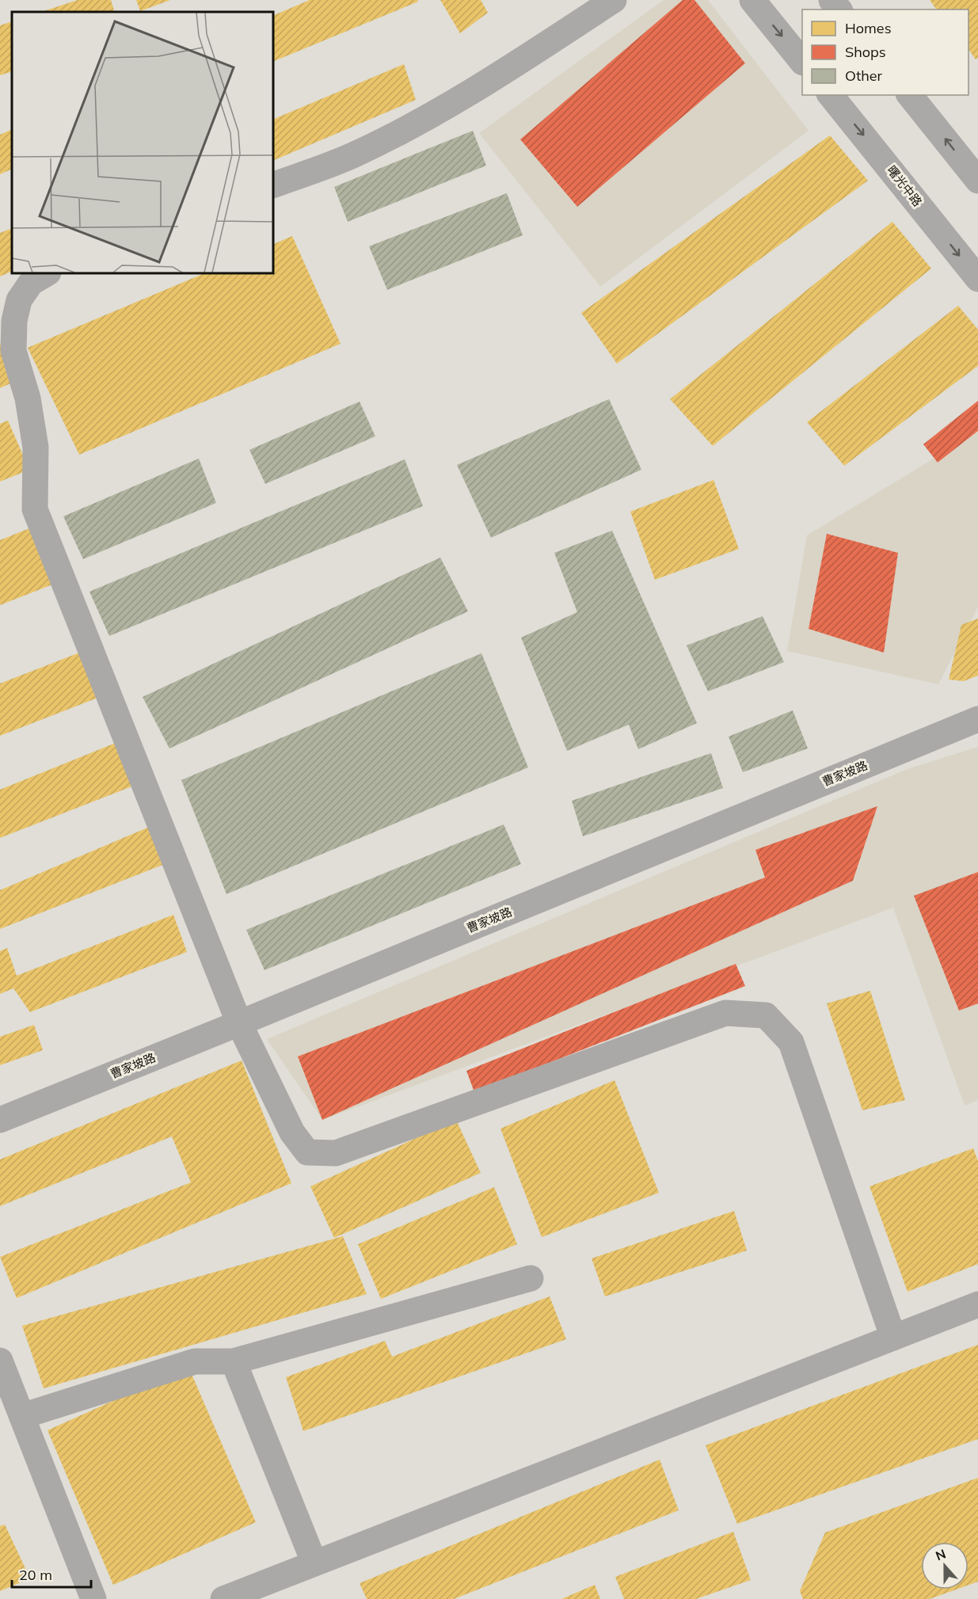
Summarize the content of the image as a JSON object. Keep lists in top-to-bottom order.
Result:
{
  "streets": {
    "street": ["曙光中路", "曹家坡路"]
  },
  "legend": ["Homes", "Shops", "Other"],
  "scale_bar": "20 m",
  "north": "top"
}
